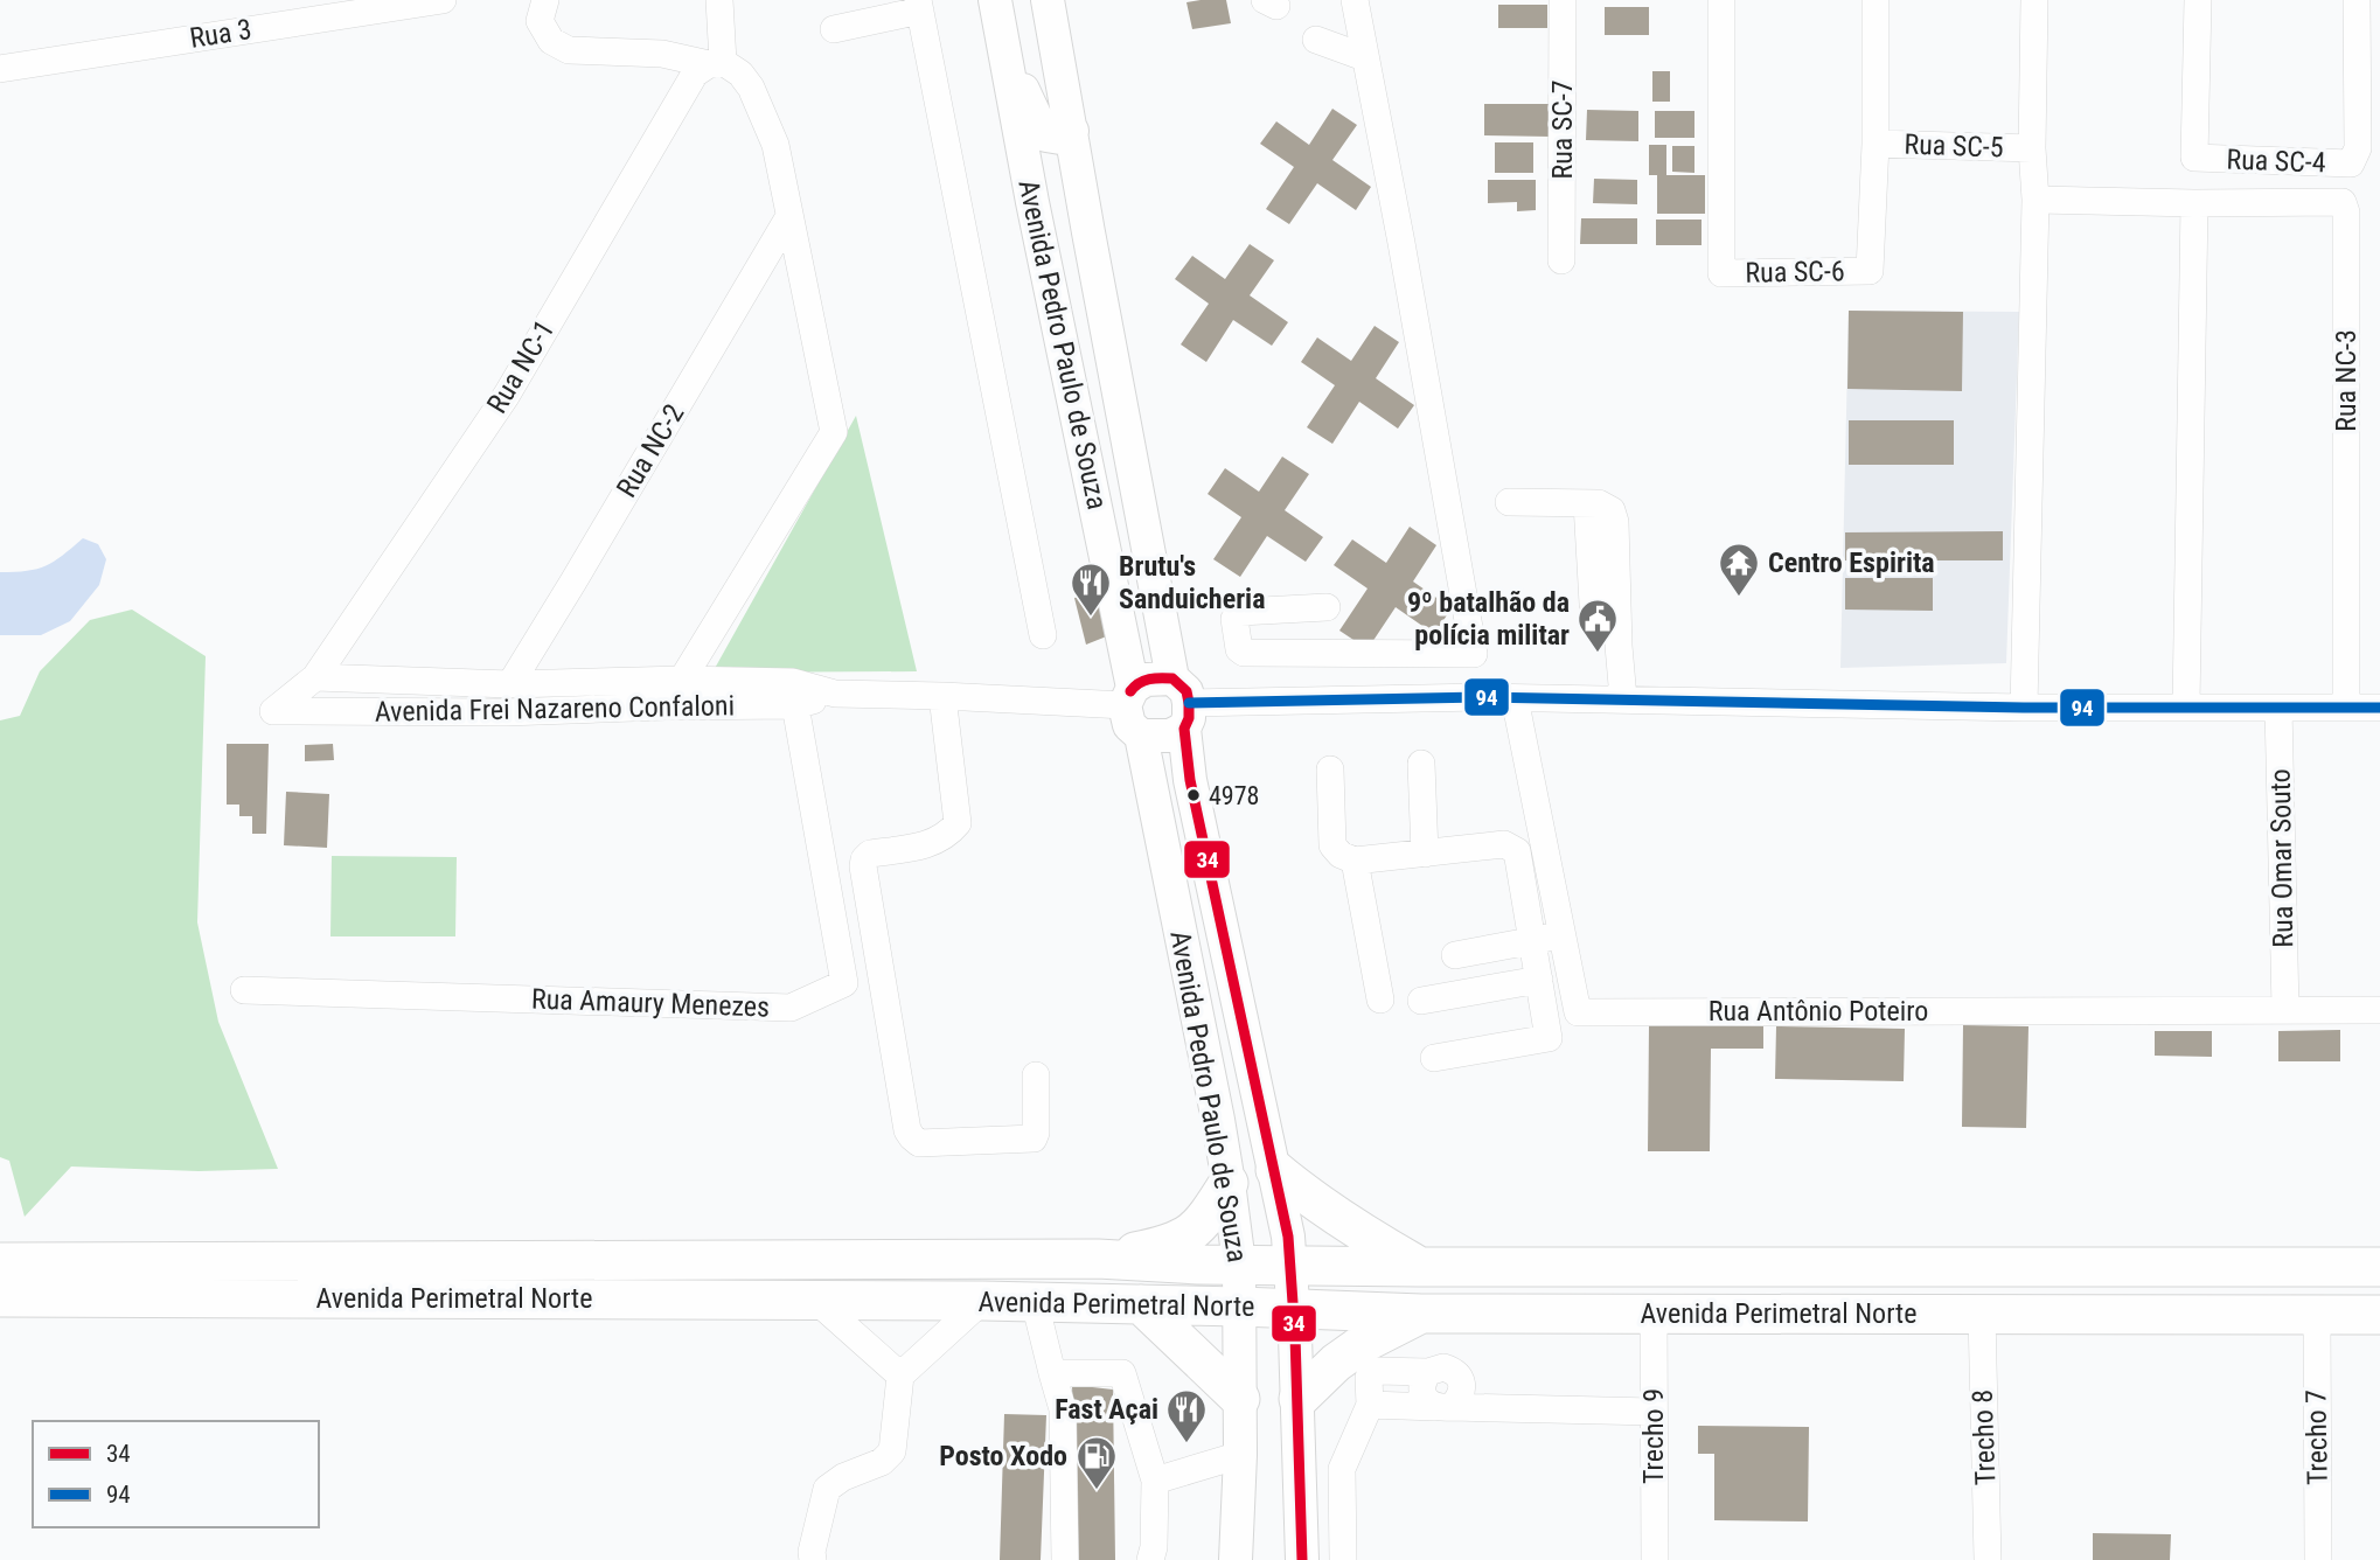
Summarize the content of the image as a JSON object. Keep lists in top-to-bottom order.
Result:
{
  "streets": {
    "highway": ["Avenida Perimetral Norte"],
    "main road": ["Avenida Pedro Paulo de Souza"],
    "street": [
      "Rua 3",
      "Rua SC-7",
      "Rua SC-5",
      "Rua SC-4",
      "Rua SC-6",
      "Rua NC-1",
      "Rua NC-3",
      "Rua NC-2",
      "Avenida Frei Nazareno Confaloni",
      "Rua Omar Souto",
      "Rua Amaury Menezes",
      "Rua Antônio Poteiro",
      "Trecho 9",
      "Trecho 8",
      "Trecho 7"
    ]
  },
  "crossings": [
    ["Rua SC-5", "Rua SC-6"],
    ["Avenida Pedro Paulo de Souza", "Avenida Frei Nazareno Confaloni"],
    ["Avenida Pedro Paulo de Souza", "Avenida Perimetral Norte"],
    ["Rua NC-1", "Avenida Frei Nazareno Confaloni"],
    ["Rua NC-2", "Avenida Frei Nazareno Confaloni"],
    ["Avenida Frei Nazareno Confaloni", "Rua Amaury Menezes"],
    ["Rua Omar Souto", "Rua Antônio Poteiro"],
    ["Avenida Perimetral Norte", "Trecho 9"],
    ["Avenida Perimetral Norte", "Trecho 8"],
    ["Avenida Perimetral Norte", "Trecho 7"]
  ],
  "places": {
    "temple": ["Centro Espirita"],
    "restaurant": ["Brutu's Sanduicheria", "Fast Açai"],
    "public building": ["9º batalhão da polícia militar"],
    "other": ["4978"],
    "fuel station": ["Posto Xodo"]
  },
  "lines": ["transit line 34", "transit line 94"],
  "legend": ["34", "94"]
}
